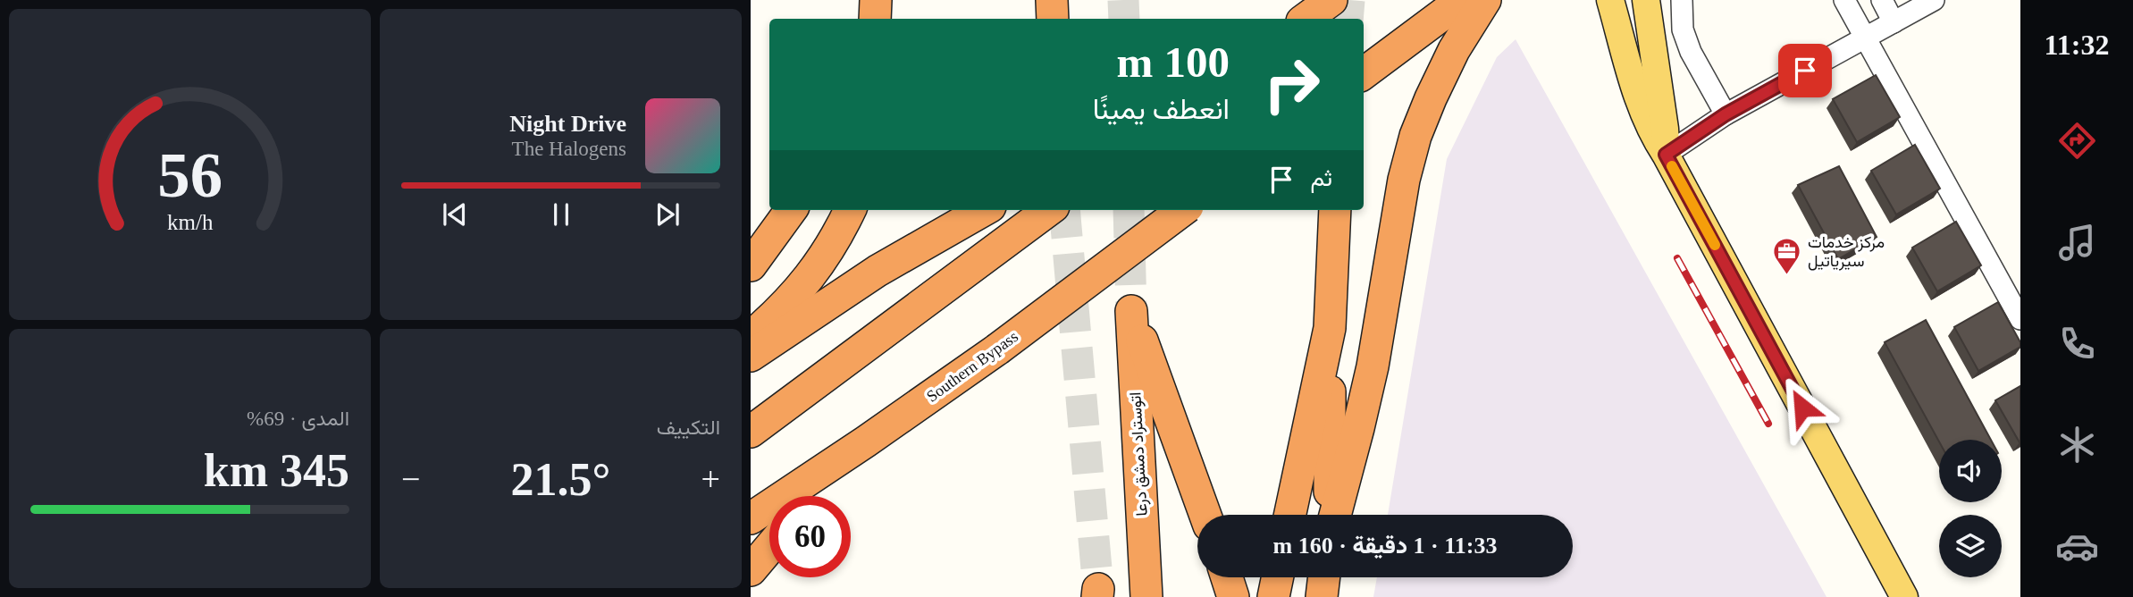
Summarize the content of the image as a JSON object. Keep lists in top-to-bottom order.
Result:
{
  "streets": {
    "highway": ["Southern Bypass", "اتوستراد دمشق درعا"]
  },
  "places": {
    "office": ["مركز خدمات سيرياتيل"]
  },
  "page": {
    "tabs": "11:32",
    "turn": ["100 m", "انعطف يمينًا"],
    "song": ["Night Drive", "The Halogens"],
    "then": "ثم",
    "tile": [
      "التكييف",
      ["المدى · 69%", "345 km"]
    ],
    "heat": ["−", "21.5°", "+"],
    "limit": "60",
    "trip": "11:33 · 1 دقيقة · 160 m",
    "gauge": ["56", "km/h"]
  }
}
